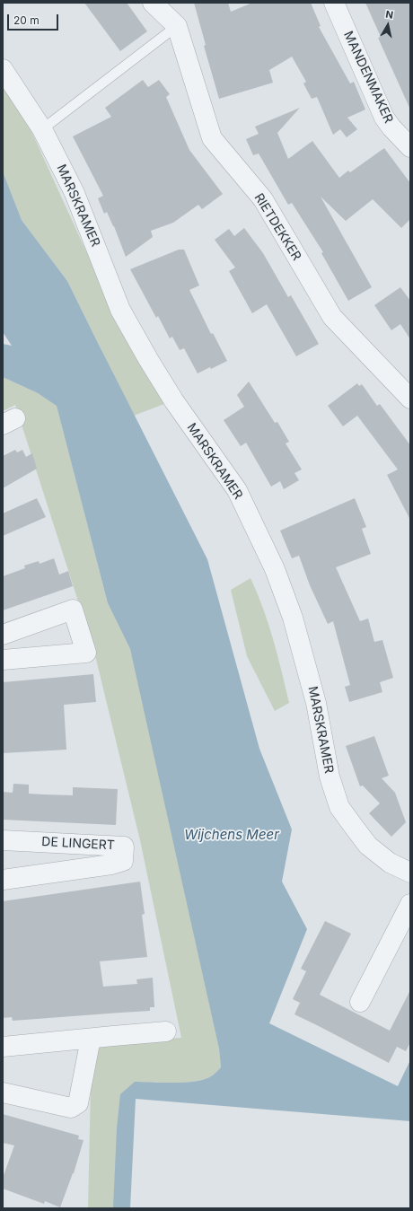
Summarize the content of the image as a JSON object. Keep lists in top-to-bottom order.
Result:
{
  "streets": {
    "street": [
      "MANDENMAKER",
      "MARSKRAMER",
      "RIETDEKKER",
      "DE LINGERT"
    ]
  },
  "water": ["Wijchens Meer"],
  "scale_bar": "20 m",
  "north": "top"
}
